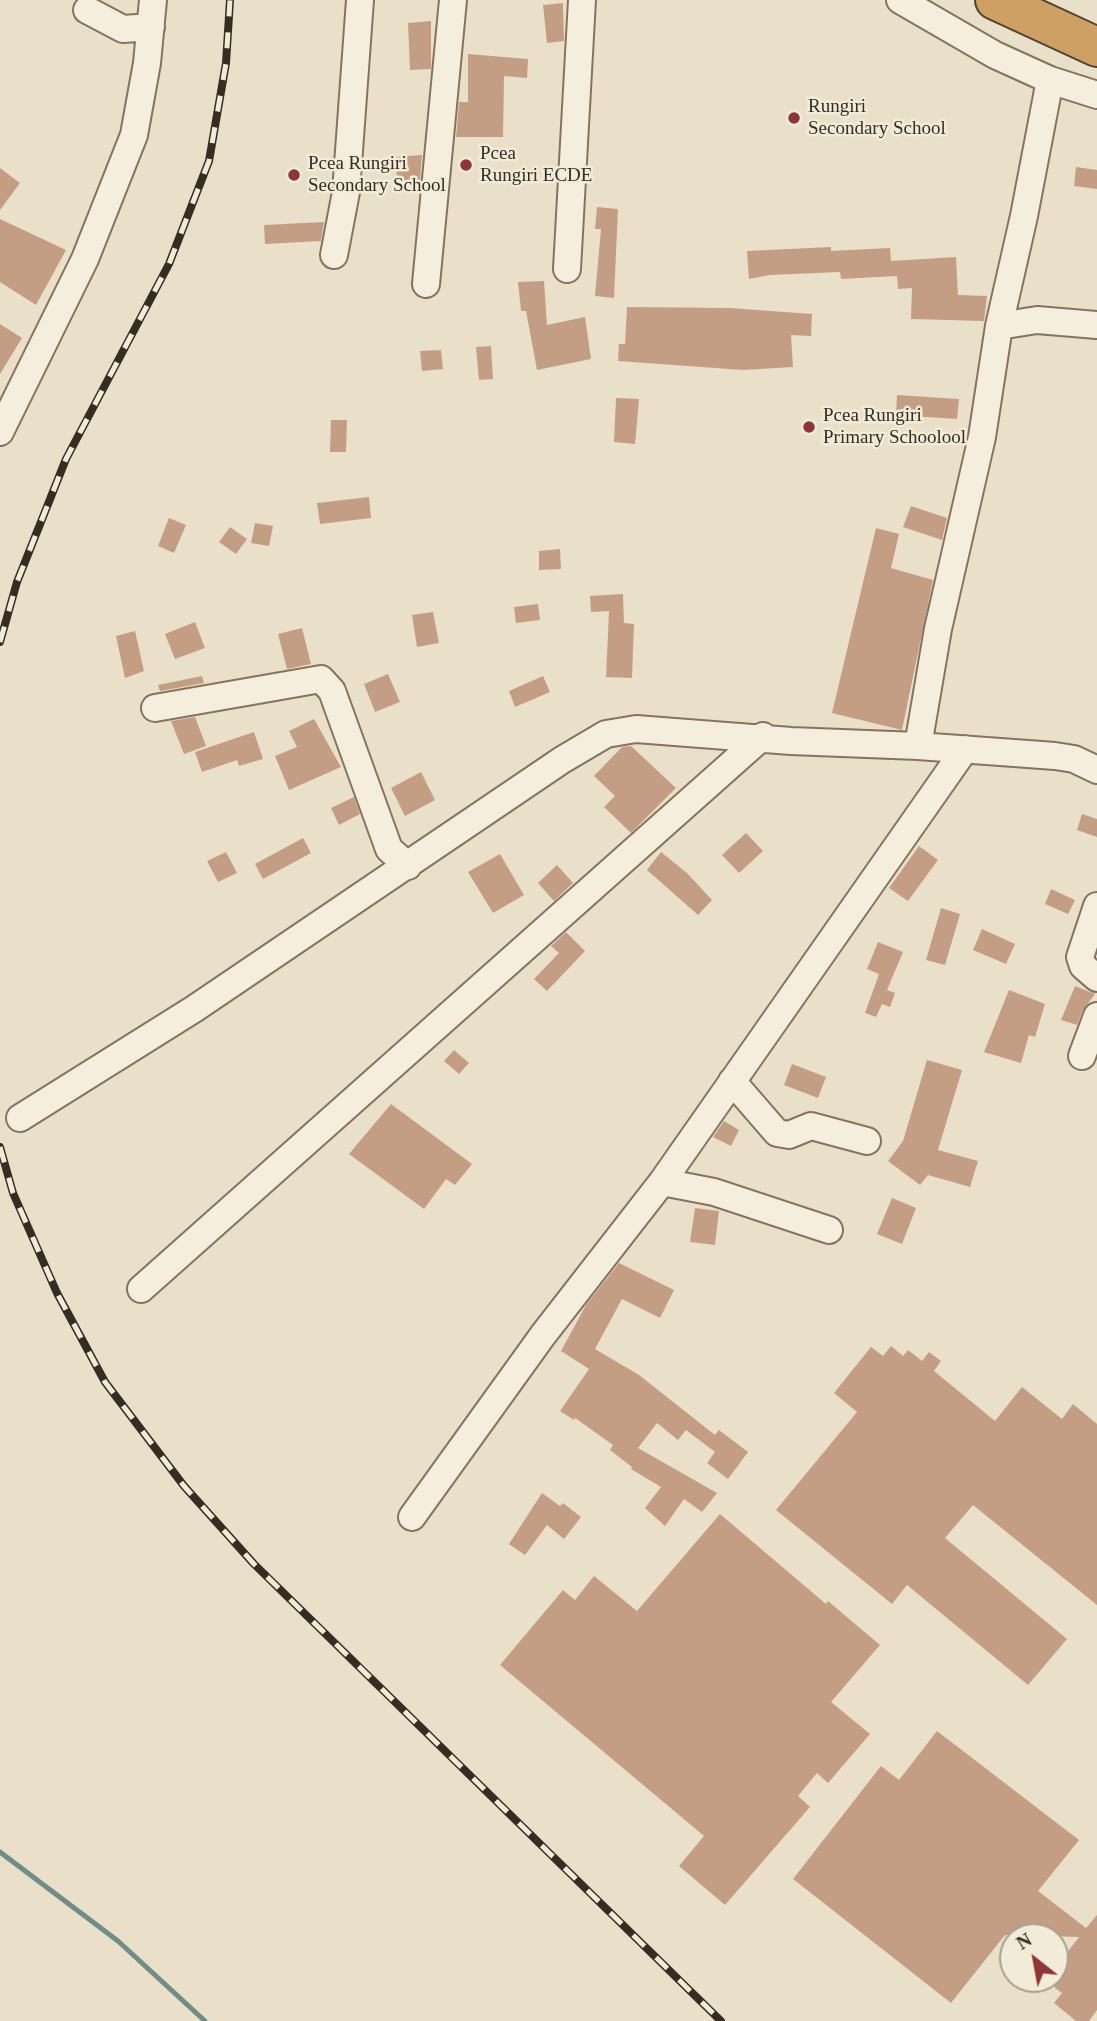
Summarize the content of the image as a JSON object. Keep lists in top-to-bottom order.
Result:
{
  "places": [
    "Rungiri Secondary School",
    "Pcea Rungiri ECDE",
    "Pcea Rungiri Secondary School",
    "Pcea Rungiri Primary Schoolool"
  ],
  "north": "top left"
}
